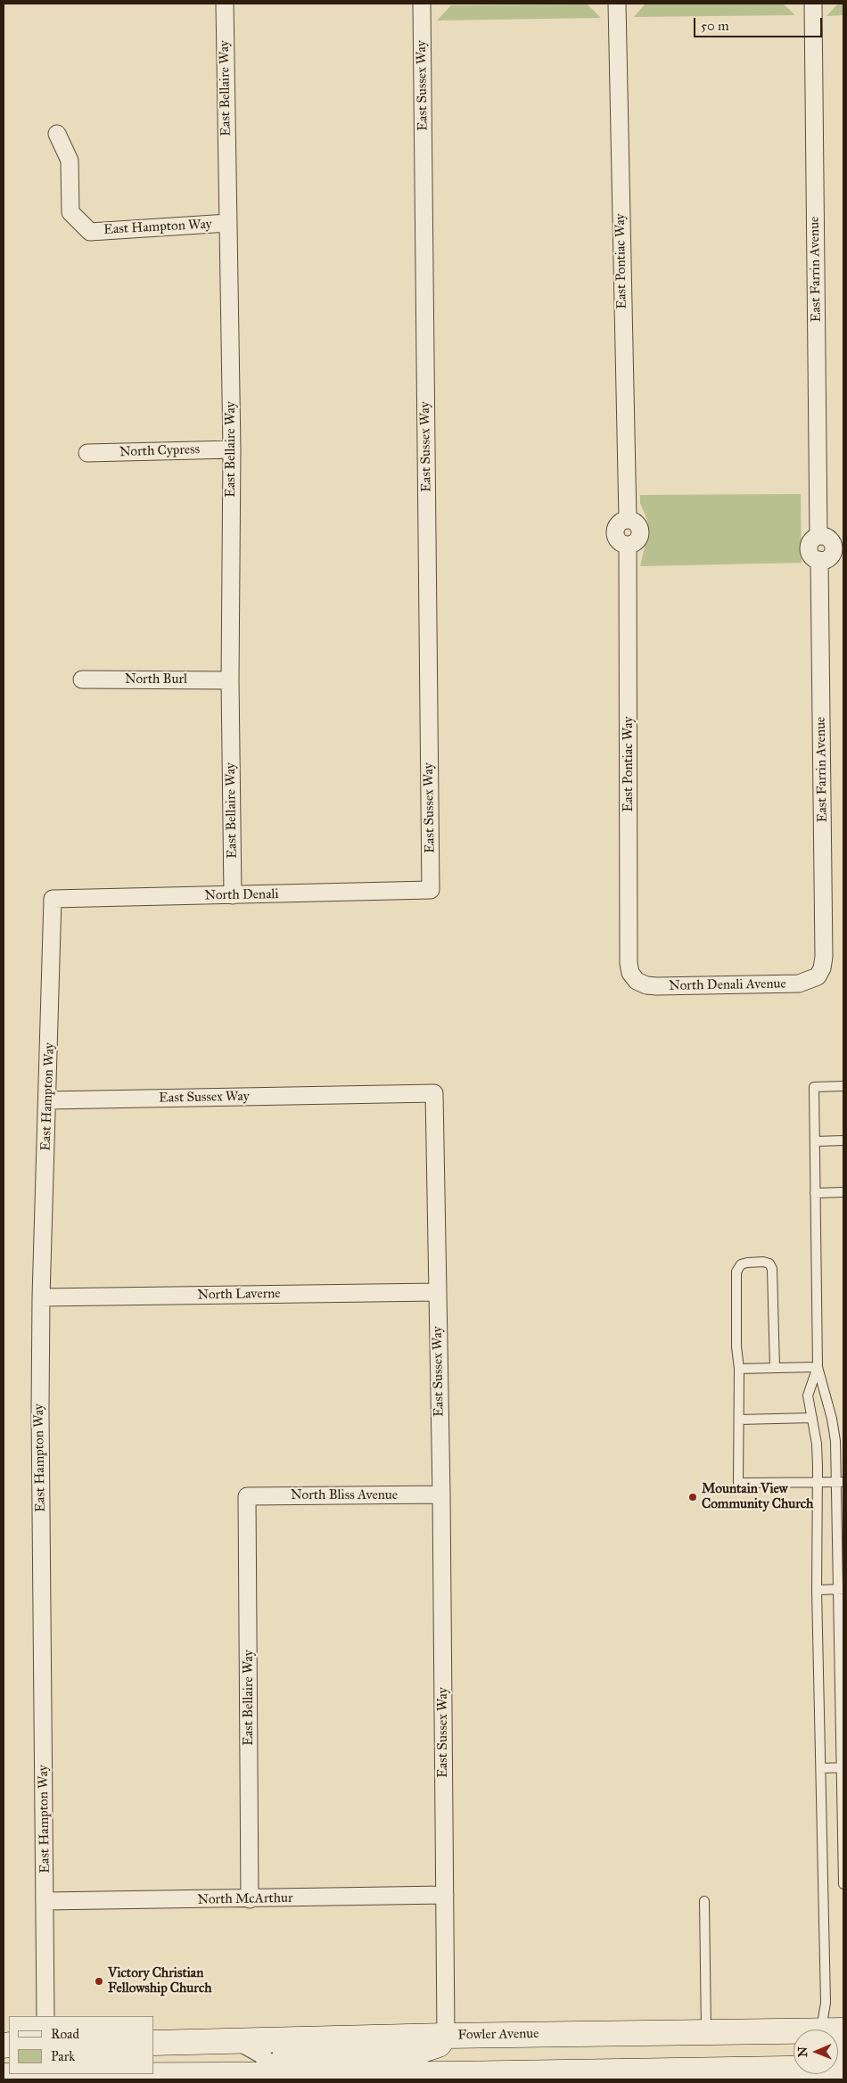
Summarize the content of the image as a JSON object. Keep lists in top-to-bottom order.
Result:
{
  "streets": {
    "main road": ["Fowler Avenue"],
    "street": [
      "East Sussex Way",
      "East Bellaire Way",
      "East Hampton Way",
      "East Pontiac Way",
      "East Farrin Avenue",
      "North Cypress",
      "North Burl",
      "North Denali",
      "North Denali Avenue",
      "North Laverne",
      "North Bliss Avenue",
      "North McArthur"
    ]
  },
  "crossings": [
    ["East Sussex Way", "East Hampton Way"],
    ["East Sussex Way", "North Denali"],
    ["East Sussex Way", "North Laverne"],
    ["East Sussex Way", "North Bliss Avenue"],
    ["East Sussex Way", "North McArthur"],
    ["East Sussex Way", "Fowler Avenue"],
    ["East Bellaire Way", "East Hampton Way"],
    ["East Bellaire Way", "North Cypress"],
    ["East Bellaire Way", "North Burl"],
    ["East Bellaire Way", "North Denali"],
    ["East Bellaire Way", "North Bliss Avenue"],
    ["East Bellaire Way", "North McArthur"],
    ["East Hampton Way", "North Denali"],
    ["East Hampton Way", "North Laverne"],
    ["East Hampton Way", "North McArthur"],
    ["East Pontiac Way", "North Denali Avenue"],
    ["East Farrin Avenue", "North Denali Avenue"]
  ],
  "places": ["Mountain View Community Church", "Victory Christian Fellowship Church"],
  "legend": ["Road", "Park"],
  "scale_bar": "50 m",
  "north": "left"
}
